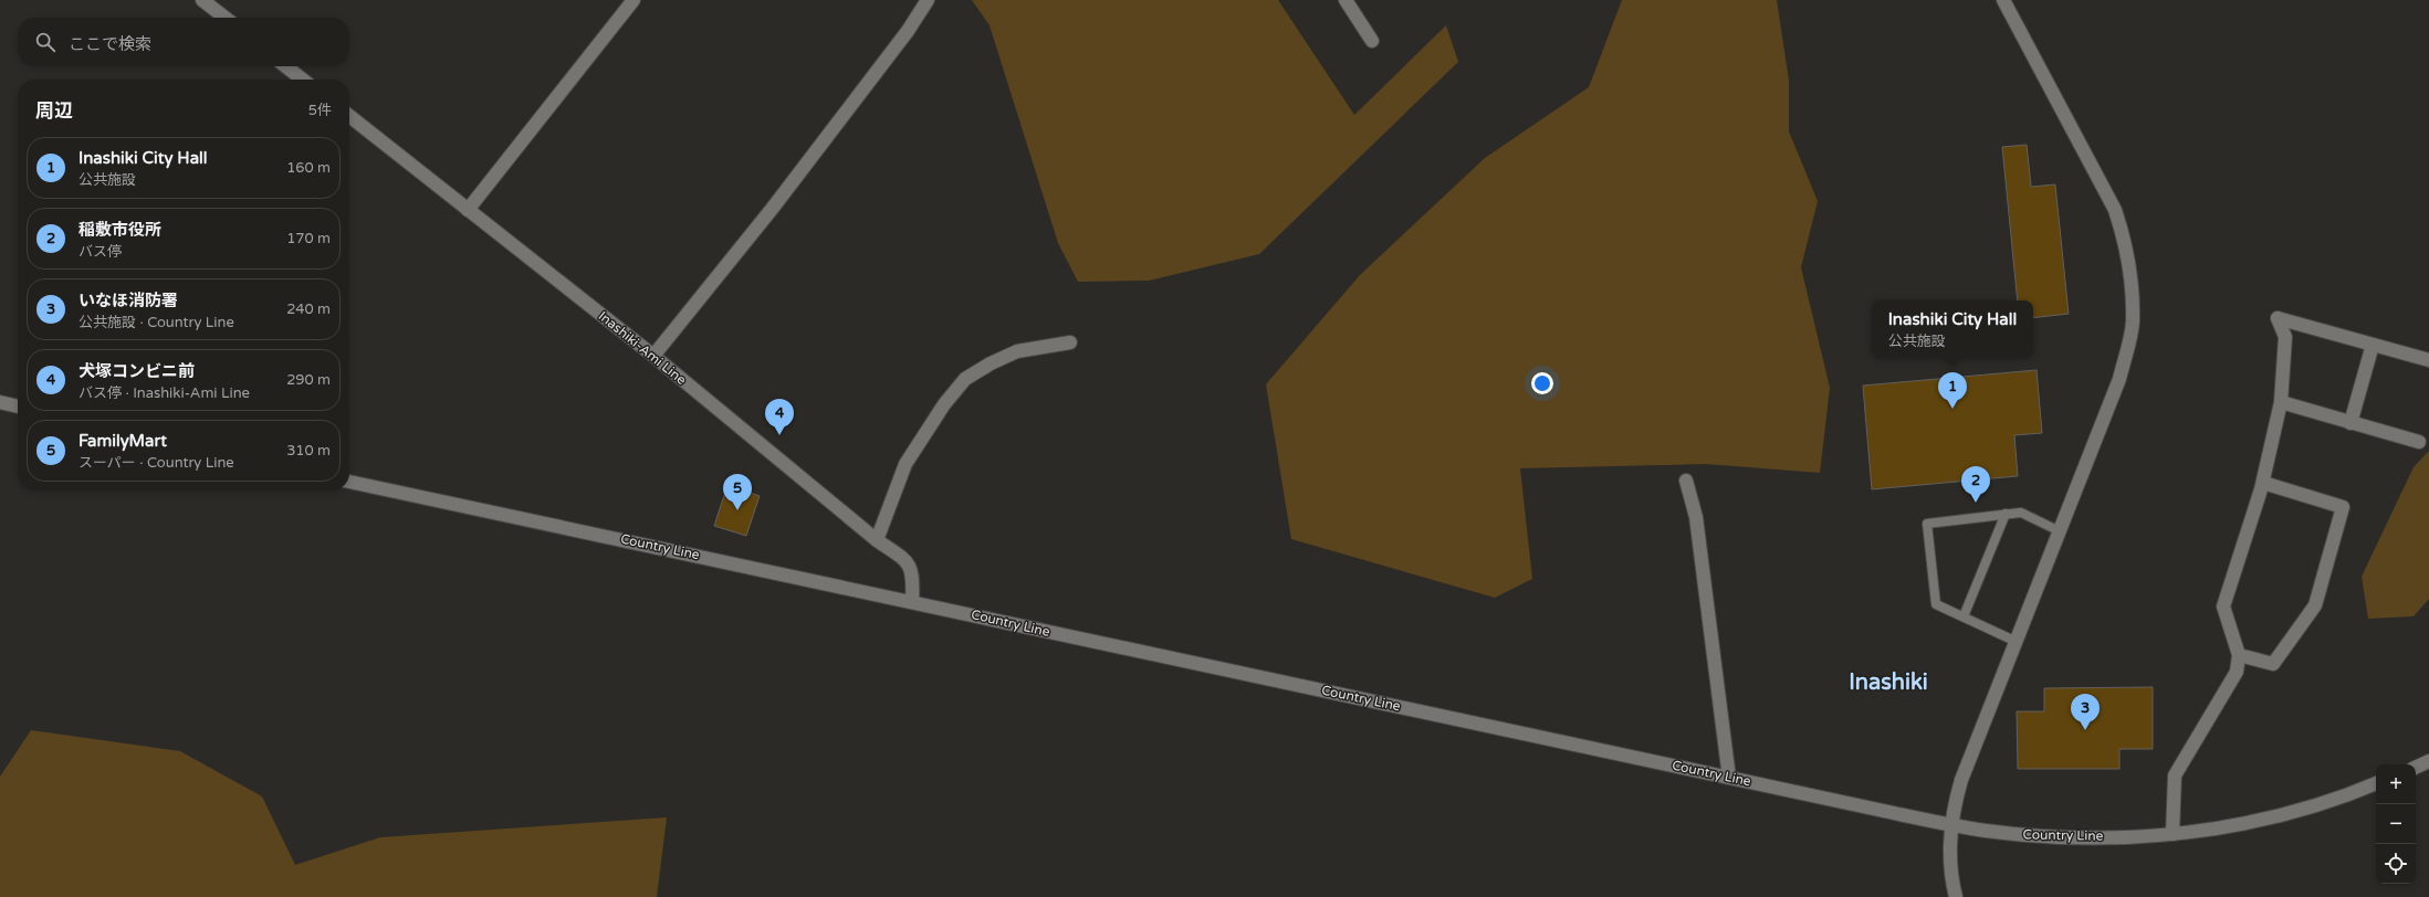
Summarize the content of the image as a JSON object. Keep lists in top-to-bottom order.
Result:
{
  "streets": {
    "street": ["Inashiki-Ami Line", "Country Line"]
  },
  "crossings": [
    ["Inashiki-Ami Line", "Country Line"]
  ],
  "districts": ["Inashiki"],
  "page": {
    "search": "ここで検索",
    "heading": ["周辺", "5件"],
    "list": [
      {
        "mark": "1",
        "name": "Inashiki City Hall",
        "note": "公共施設",
        "value": "160 m"
      },
      {
        "mark": "2",
        "name": "稲敷市役所",
        "note": "バス停",
        "value": "170 m"
      },
      {
        "mark": "3",
        "name": "いなほ消防署",
        "note": "公共施設 · Country Line",
        "value": "240 m"
      },
      {
        "mark": "4",
        "name": "犬塚コンビニ前",
        "note": "バス停 · Inashiki-Ami Line",
        "value": "290 m"
      },
      {
        "mark": "5",
        "name": "FamilyMart",
        "note": "スーパー · Country Line",
        "value": "310 m"
      }
    ],
    "popup": ["Inashiki City Hall", "公共施設"],
    "pins": [
      "1",
      "4",
      "2",
      "5",
      "3"
    ],
    "map_buttons": ["+", "−"]
  }
}
